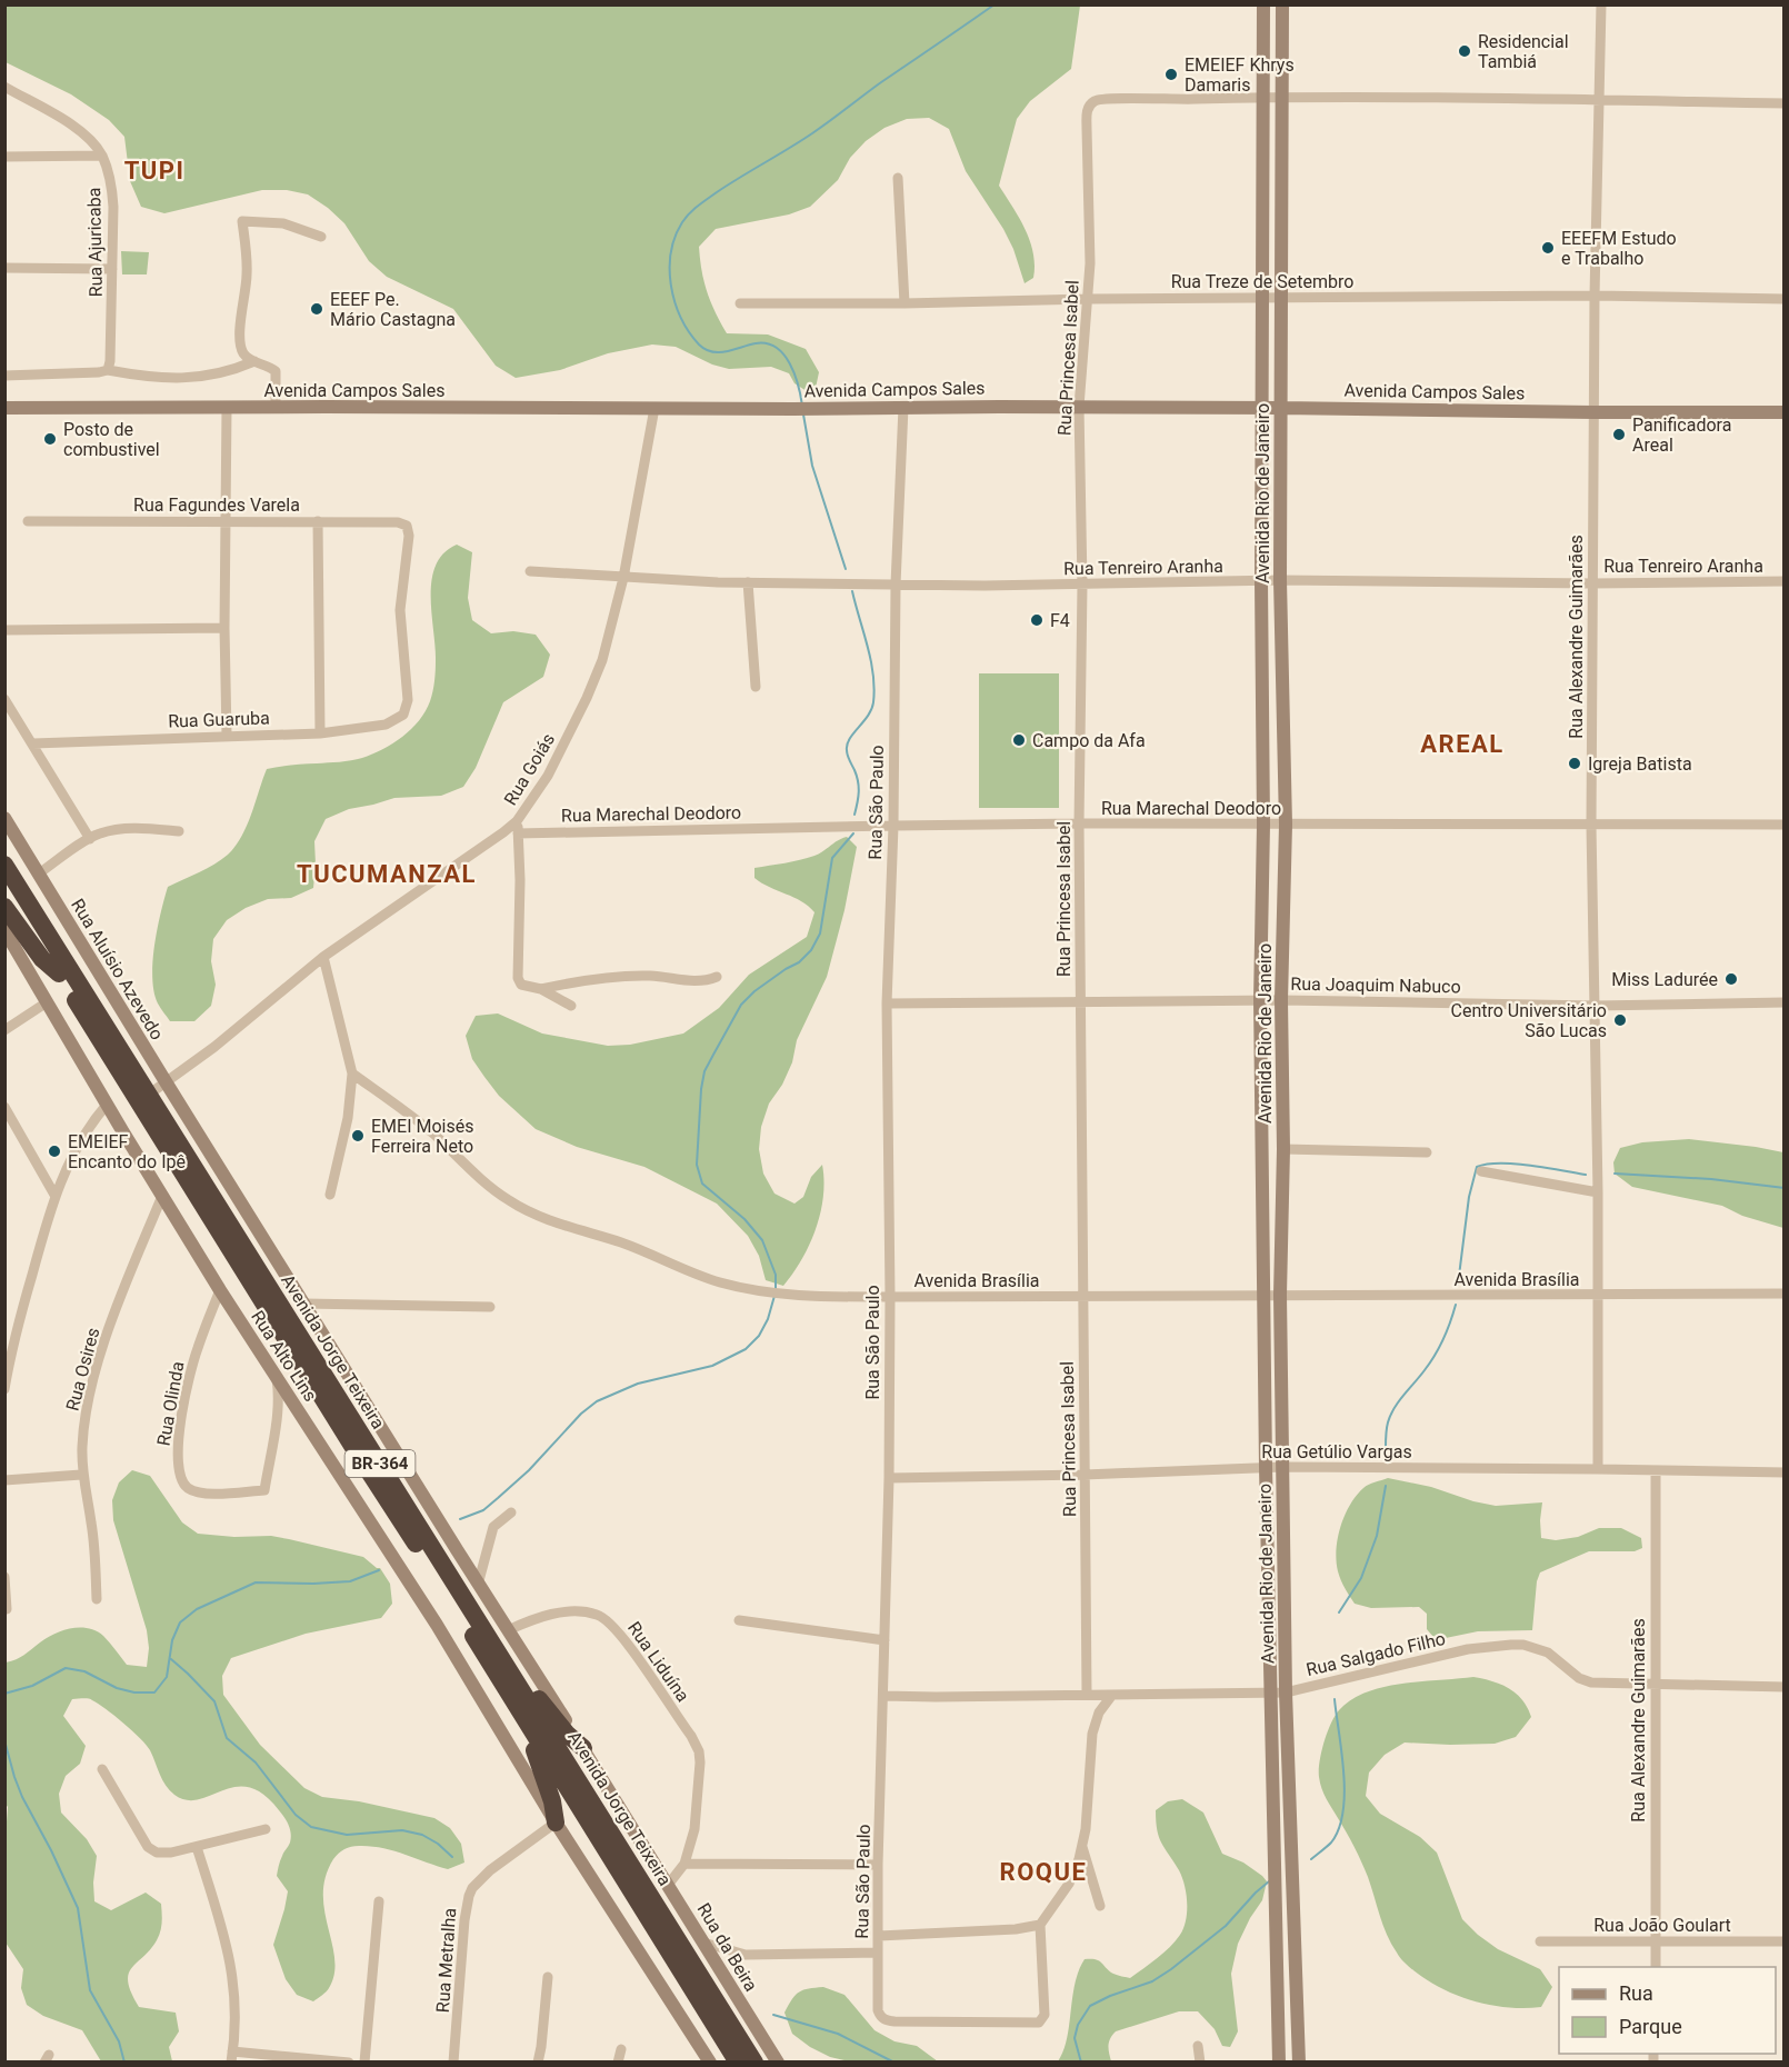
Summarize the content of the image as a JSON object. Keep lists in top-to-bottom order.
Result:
{
  "streets": {
    "highway": ["Avenida Jorge Teixeira", "BR-364"],
    "main road": [
      "Avenida Campos Sales",
      "Avenida Rio de Janeiro",
      "Rua Aluísio Azevedo",
      "Rua Alto Lins",
      "Rua da Beira"
    ],
    "street": [
      "Rua Ajuricaba",
      "Rua Treze de Setembro",
      "Rua Princesa Isabel",
      "Rua Fagundes Varela",
      "Rua Tenreiro Aranha",
      "Rua Alexandre Guimarães",
      "Rua Guaruba",
      "Rua Goiás",
      "Rua São Paulo",
      "Rua Marechal Deodoro",
      "Rua Joaquim Nabuco",
      "Avenida Brasília",
      "Rua Osires",
      "Rua Olinda",
      "Rua Getúlio Vargas",
      "Rua Salgado Filho",
      "Rua Liduína",
      "Rua João Goulart",
      "Rua Metralha"
    ]
  },
  "crossings": [
    ["Rua Treze de Setembro", "Rua Princesa Isabel"],
    ["Rua Treze de Setembro", "Avenida Rio de Janeiro"],
    ["Rua Treze de Setembro", "Rua Alexandre Guimarães"],
    ["Rua Princesa Isabel", "Avenida Campos Sales"],
    ["Rua Princesa Isabel", "Avenida Rio de Janeiro"],
    ["Rua Princesa Isabel", "Rua Tenreiro Aranha"],
    ["Rua Princesa Isabel", "Rua Marechal Deodoro"],
    ["Rua Princesa Isabel", "Rua Joaquim Nabuco"],
    ["Rua Princesa Isabel", "Avenida Brasília"],
    ["Rua Princesa Isabel", "Rua Getúlio Vargas"],
    ["Rua Princesa Isabel", "Rua Salgado Filho"],
    ["Avenida Campos Sales", "Avenida Rio de Janeiro"],
    ["Avenida Campos Sales", "Rua Alexandre Guimarães"],
    ["Avenida Campos Sales", "Rua Goiás"],
    ["Avenida Campos Sales", "Rua São Paulo"],
    ["Avenida Rio de Janeiro", "Rua Tenreiro Aranha"],
    ["Avenida Rio de Janeiro", "Rua Marechal Deodoro"],
    ["Avenida Rio de Janeiro", "Rua Joaquim Nabuco"],
    ["Avenida Rio de Janeiro", "Avenida Brasília"],
    ["Avenida Rio de Janeiro", "Rua Getúlio Vargas"],
    ["Avenida Rio de Janeiro", "Rua Salgado Filho"],
    ["Rua Fagundes Varela", "Rua Guaruba"],
    ["Rua Tenreiro Aranha", "Rua Alexandre Guimarães"],
    ["Rua Tenreiro Aranha", "Rua Goiás"],
    ["Rua Tenreiro Aranha", "Rua São Paulo"],
    ["Rua Alexandre Guimarães", "Rua Marechal Deodoro"],
    ["Rua Alexandre Guimarães", "Rua Joaquim Nabuco"],
    ["Rua Alexandre Guimarães", "Avenida Brasília"],
    ["Rua Alexandre Guimarães", "Rua Getúlio Vargas"],
    ["Rua Alexandre Guimarães", "Rua Salgado Filho"],
    ["Rua Alexandre Guimarães", "Rua João Goulart"],
    ["Rua Goiás", "Rua Aluísio Azevedo"],
    ["Rua Goiás", "Avenida Jorge Teixeira"],
    ["Rua São Paulo", "Rua Marechal Deodoro"],
    ["Rua São Paulo", "Rua Joaquim Nabuco"],
    ["Rua São Paulo", "Avenida Brasília"],
    ["Rua São Paulo", "Rua Getúlio Vargas"],
    ["Rua São Paulo", "Rua Salgado Filho"],
    ["Rua Aluísio Azevedo", "Rua da Beira"],
    ["Rua Alto Lins", "Rua Osires"],
    ["Rua Alto Lins", "Rua Olinda"],
    ["Rua Alto Lins", "Rua Metralha"],
    ["Rua Liduína", "Rua da Beira"]
  ],
  "districts": [
    "TUPI",
    "AREAL",
    "TUCUMANZAL",
    "ROQUE"
  ],
  "places": [
    "Residencial Tambiá",
    "EMEIEF Khrys Damaris",
    "EEEFM Estudo e Trabalho",
    "EEEF Pe. Mário Castagna",
    "Panificadora Areal",
    "Posto de combustivel",
    "F4",
    "Campo da Afa",
    "Igreja Batista",
    "Miss Ladurée",
    "Centro Universitário São Lucas",
    "EMEI Moisés Ferreira Neto",
    "EMEIEF Encanto do Ipê"
  ],
  "legend": ["Rua", "Parque"]
}
